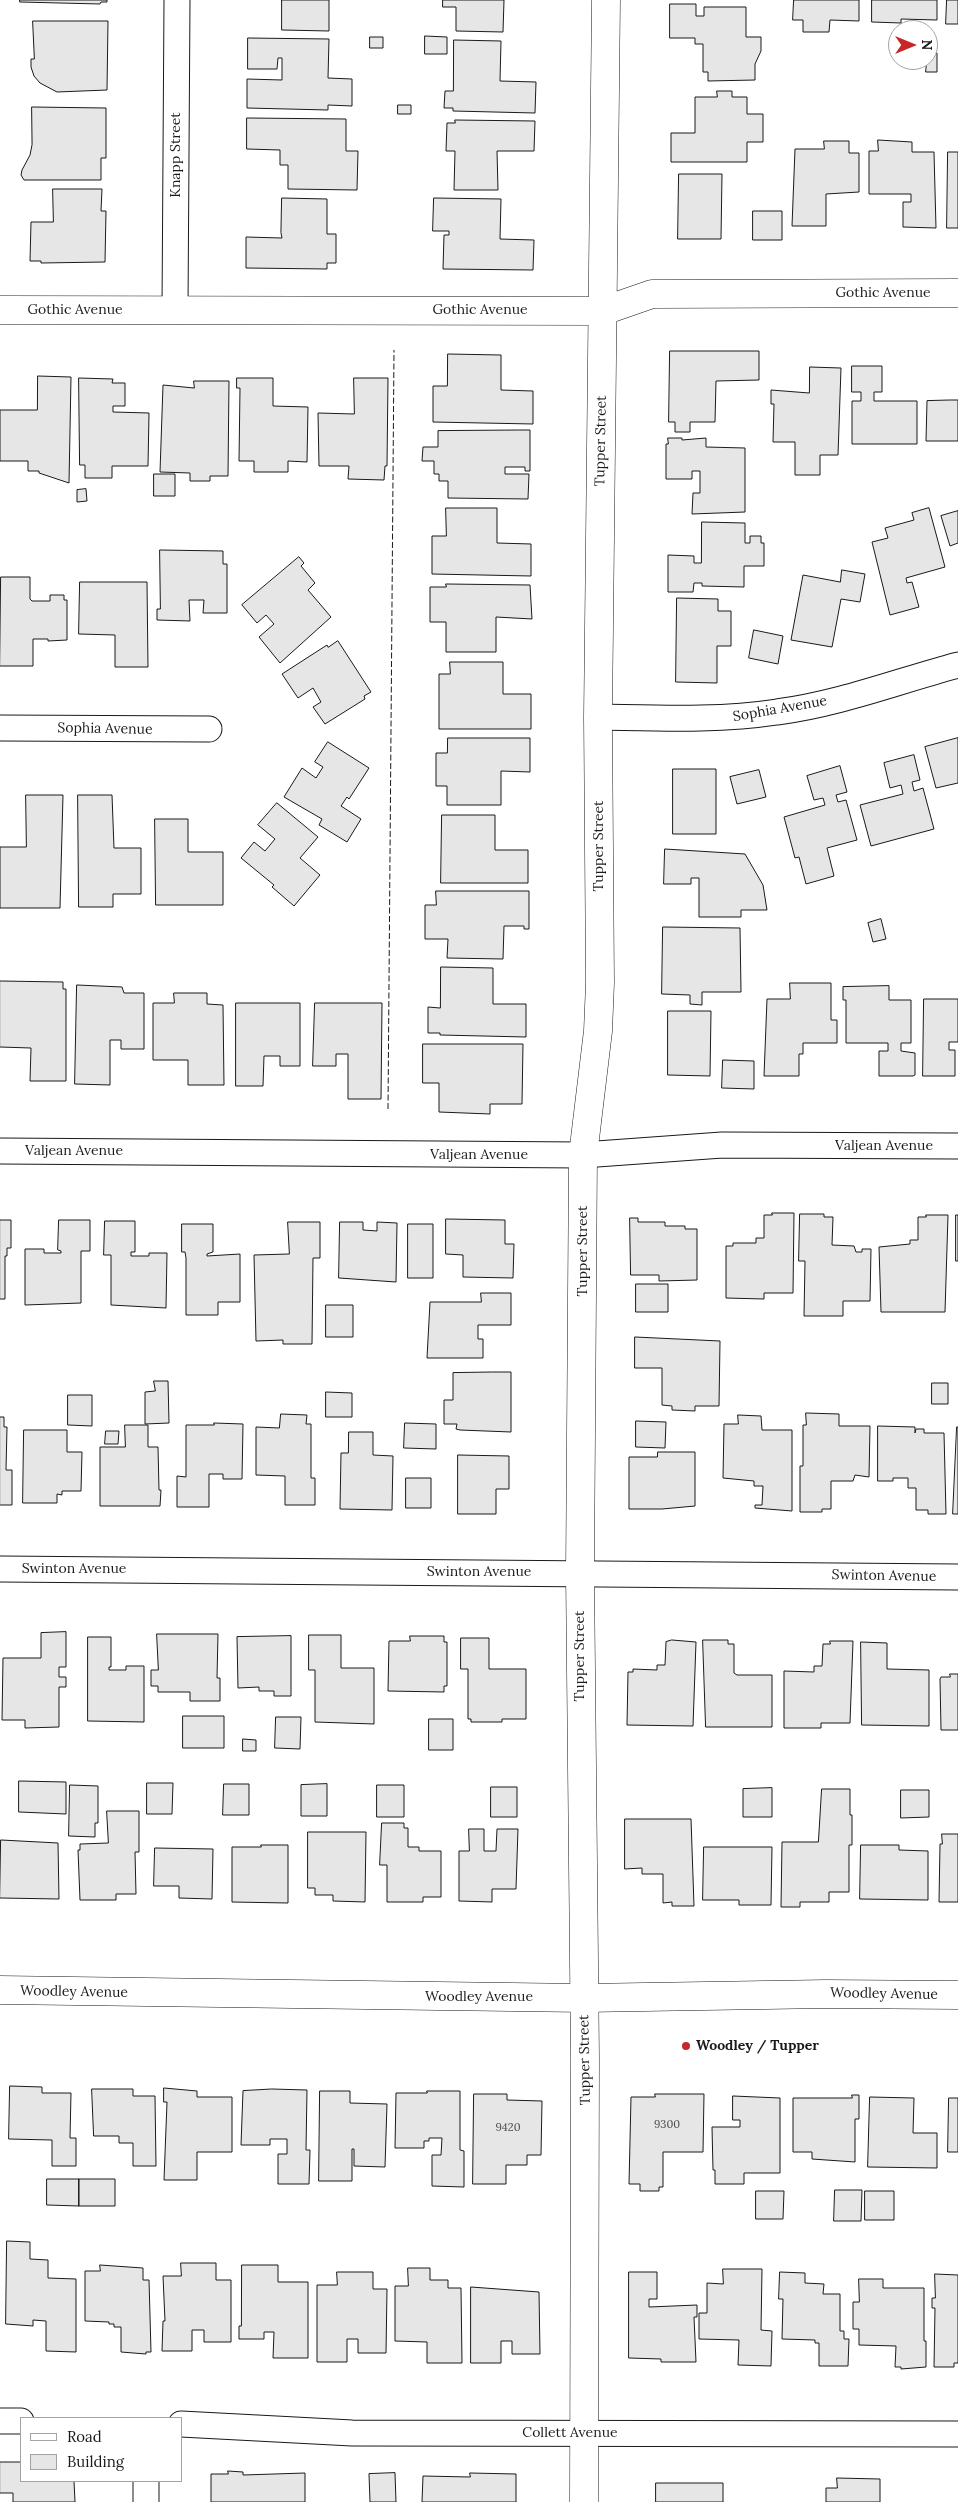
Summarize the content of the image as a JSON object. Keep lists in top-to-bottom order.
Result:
{
  "streets": {
    "street": [
      "Knapp Street",
      "Gothic Avenue",
      "Tupper Street",
      "Sophia Avenue",
      "Valjean Avenue",
      "Swinton Avenue",
      "Woodley Avenue",
      "Collett Avenue"
    ]
  },
  "crossings": [
    ["Knapp Street", "Gothic Avenue"],
    ["Gothic Avenue", "Tupper Street"],
    ["Tupper Street", "Sophia Avenue"],
    ["Tupper Street", "Valjean Avenue"],
    ["Tupper Street", "Swinton Avenue"],
    ["Tupper Street", "Woodley Avenue"],
    ["Tupper Street", "Collett Avenue"]
  ],
  "places": ["Woodley / Tupper"],
  "house_numbers": ["9300", "9420"],
  "legend": ["Road", "Building"],
  "north": "right"
}
